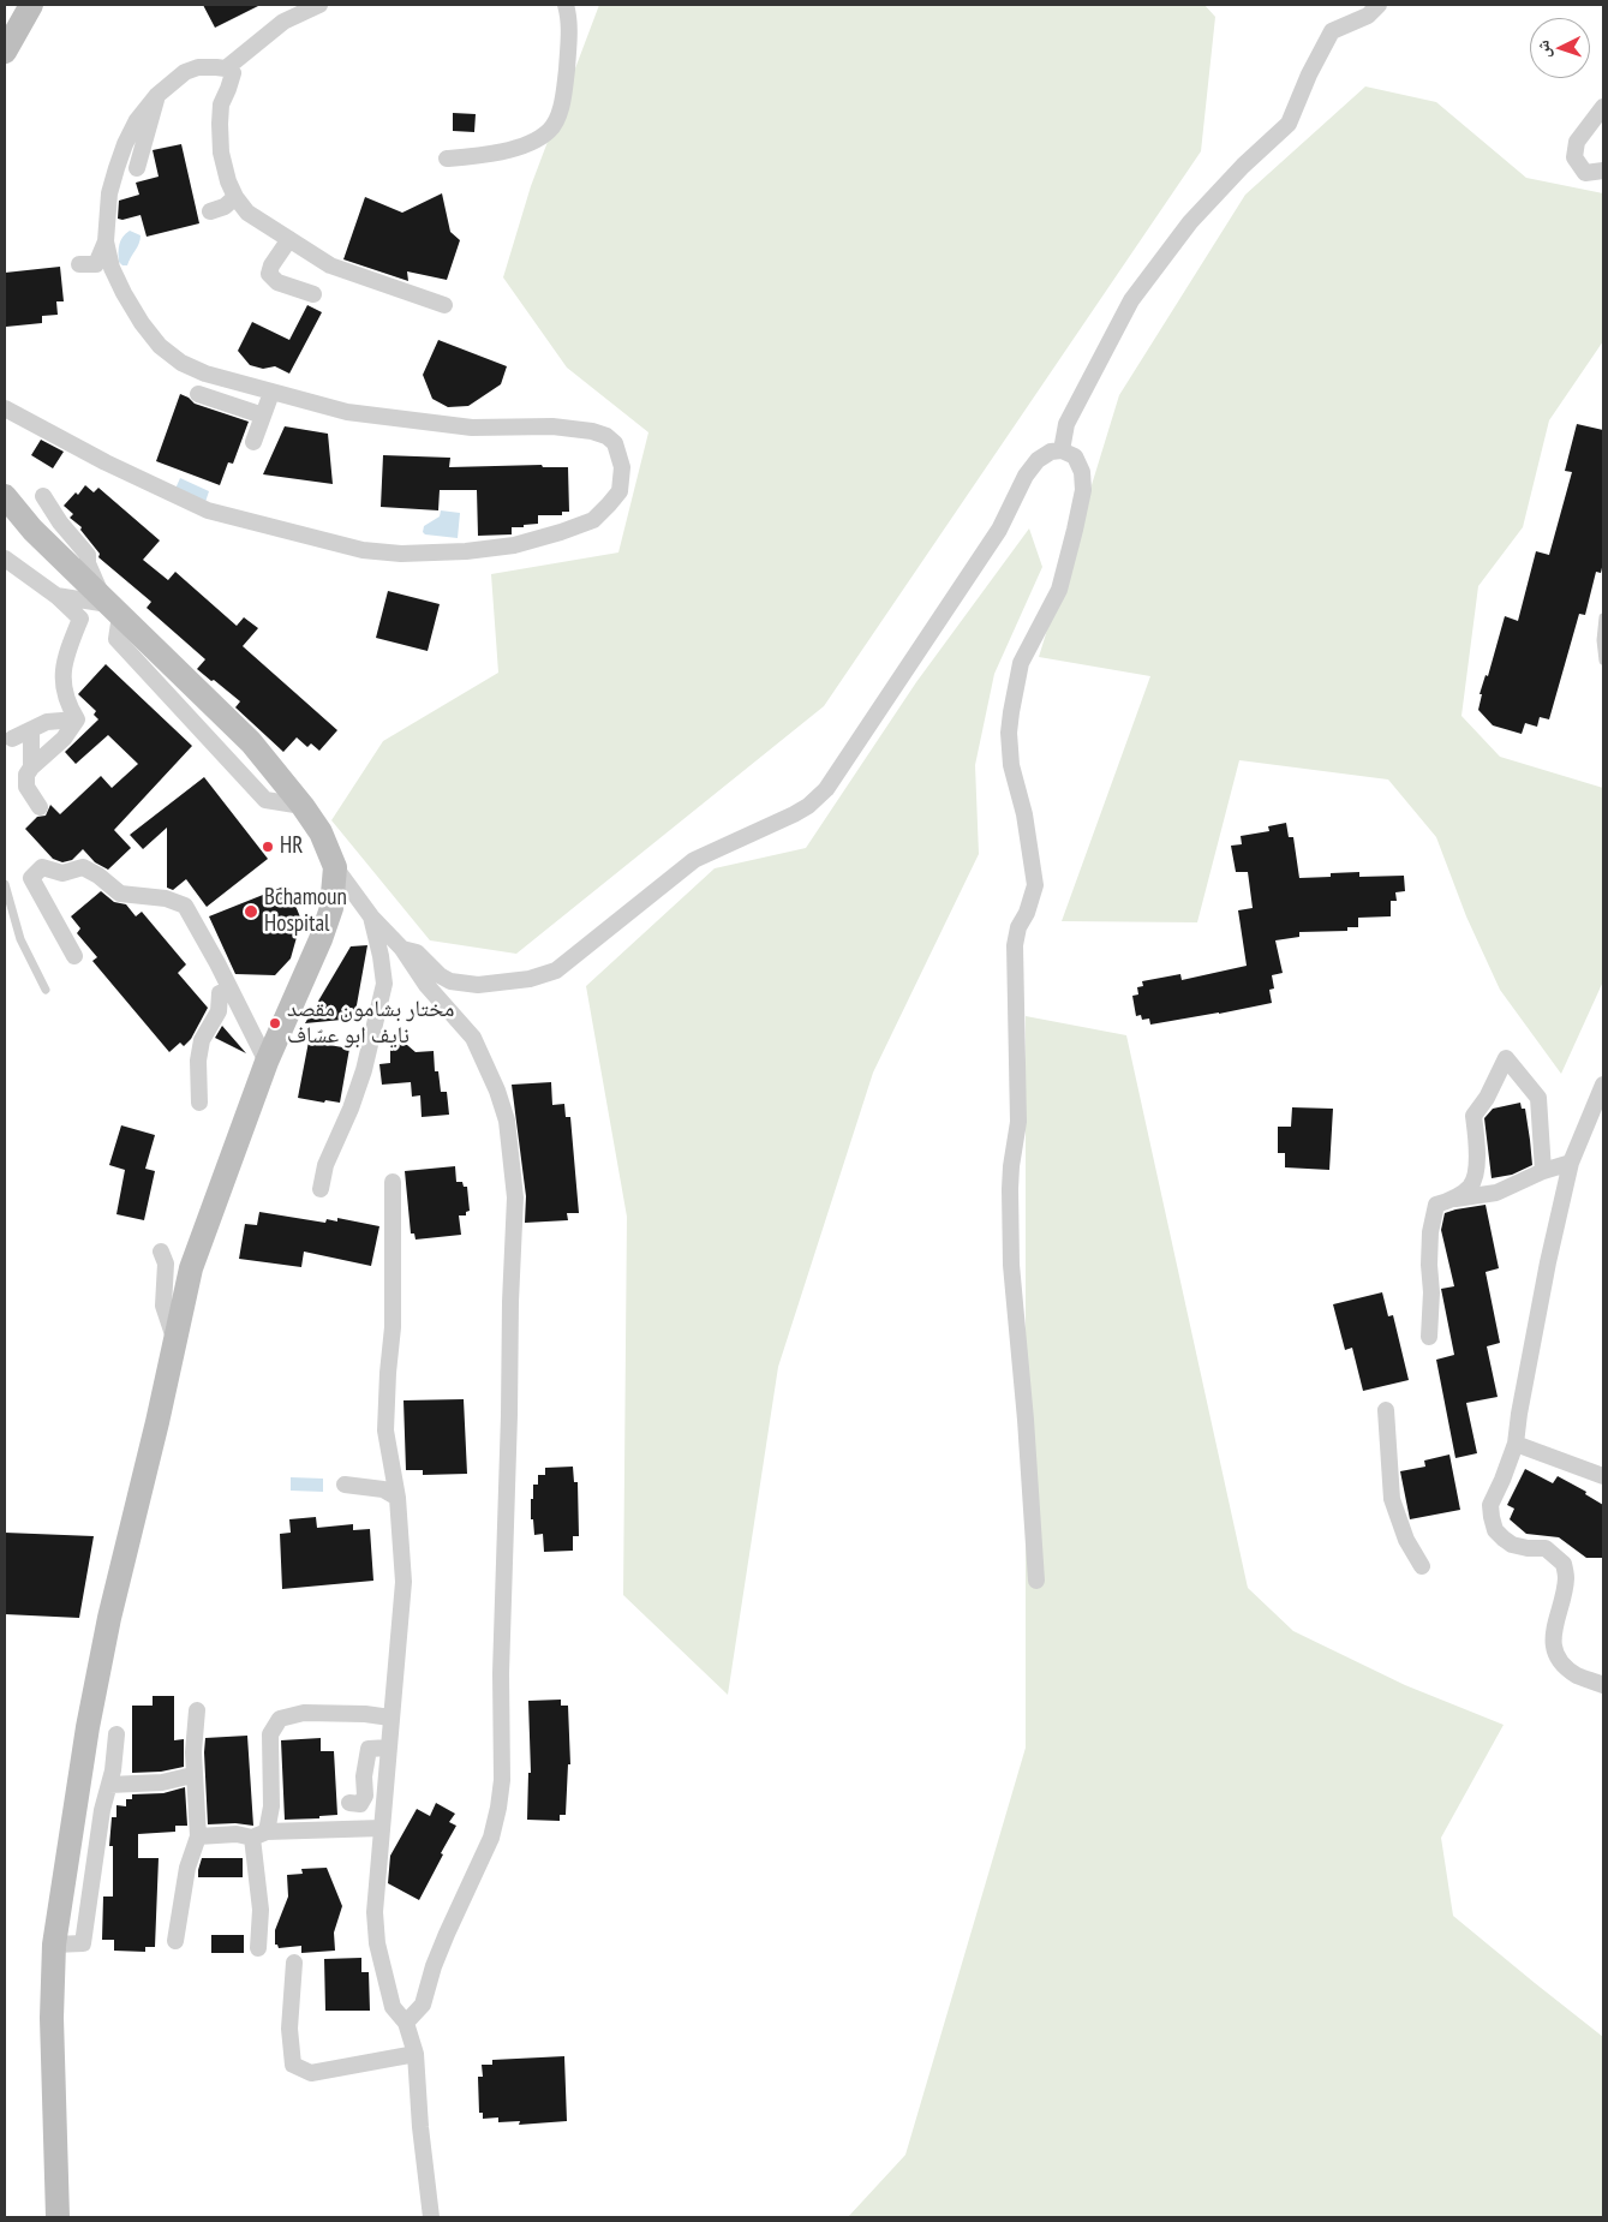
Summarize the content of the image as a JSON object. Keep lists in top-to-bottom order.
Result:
{
  "places": ["HR", "Bchamoun Hospital", "مختار بشامون مقصد نايف ابو عسّاف"],
  "north": "left"
}
